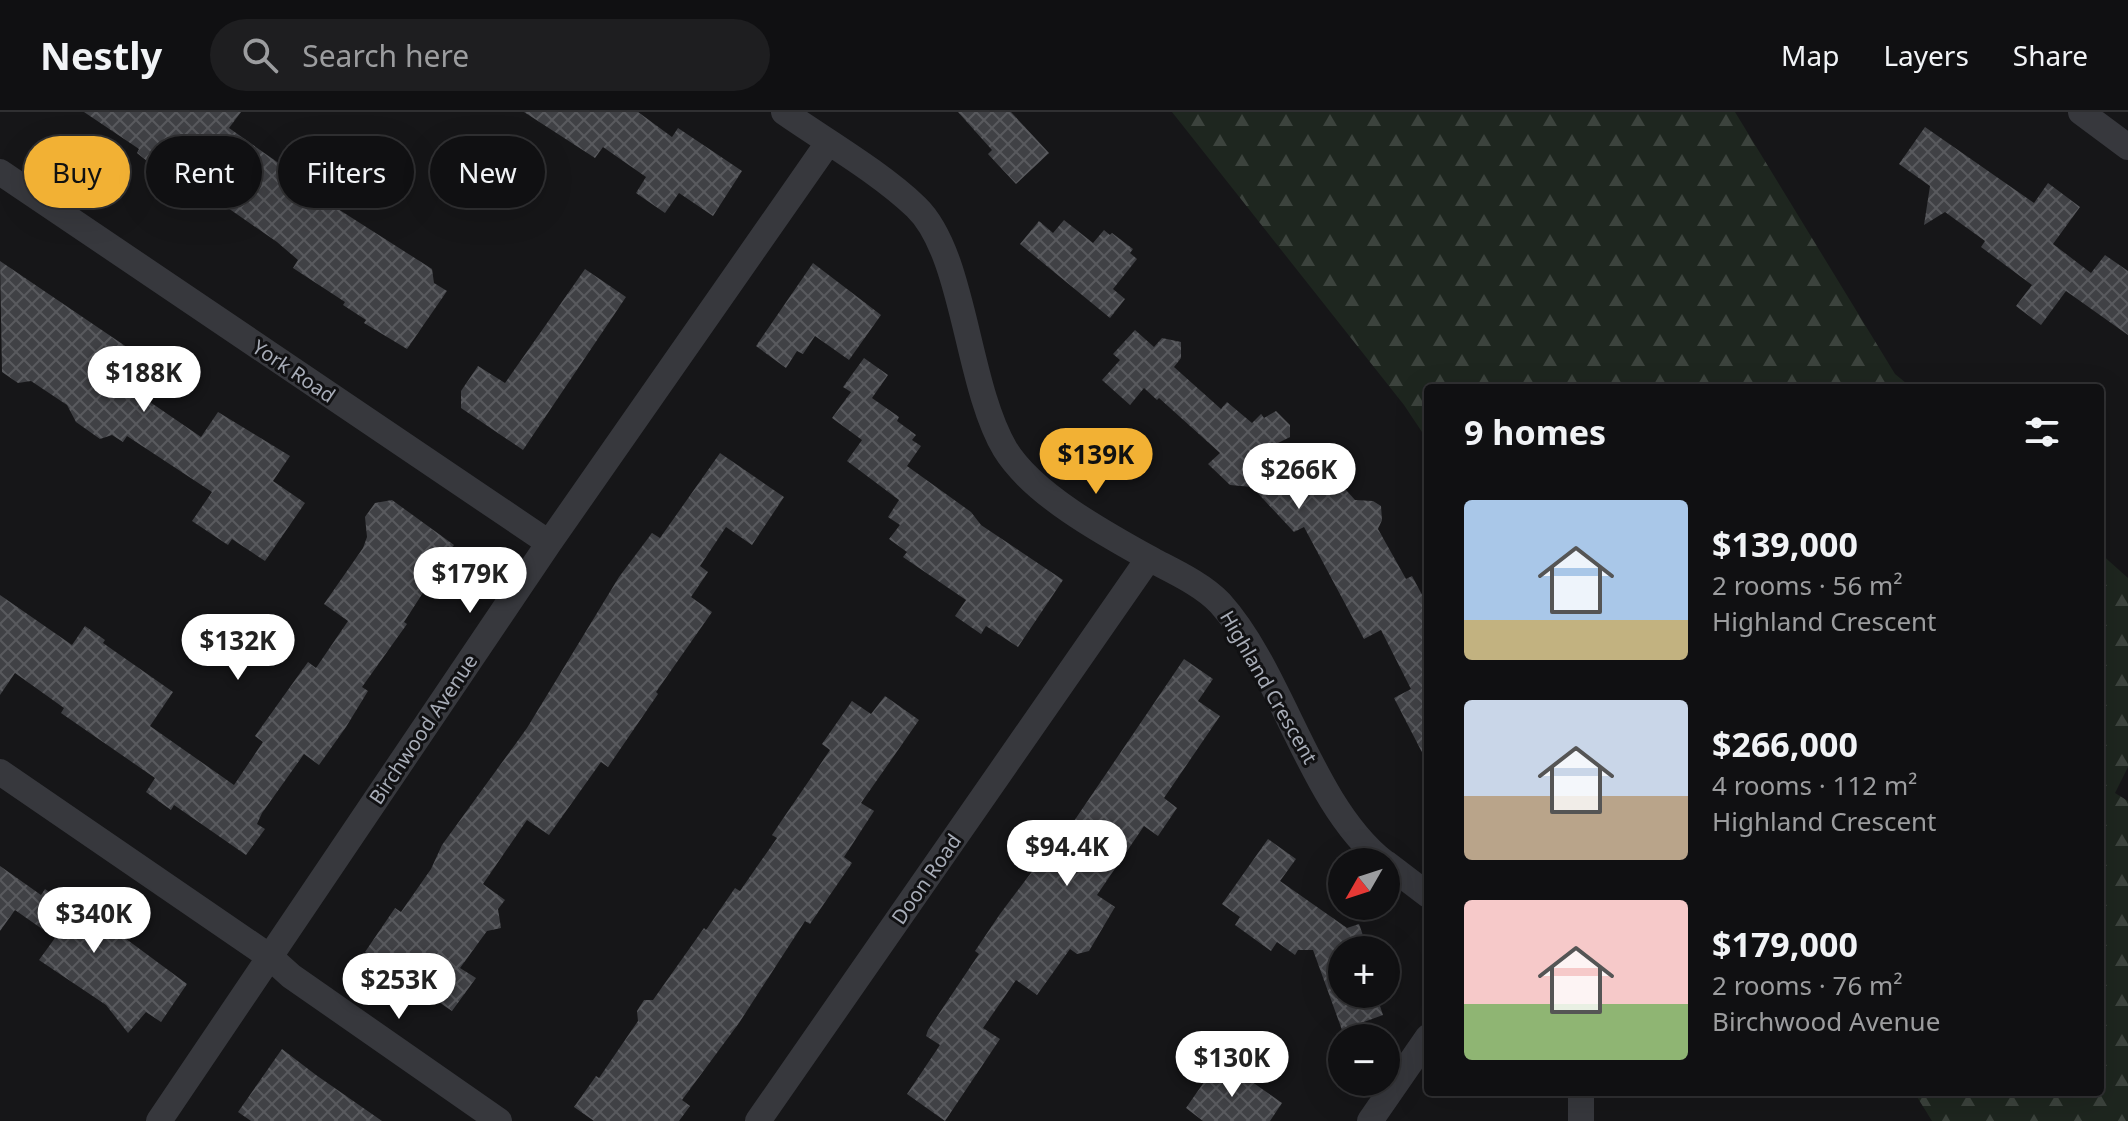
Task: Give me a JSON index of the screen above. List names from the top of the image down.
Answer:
{
  "streets": {
    "street": [
      "York Road",
      "Highland Crescent",
      "Birchwood Avenue",
      "Doon Road"
    ]
  },
  "crossings": [
    ["York Road", "Birchwood Avenue"],
    ["Highland Crescent", "Birchwood Avenue"],
    ["Highland Crescent", "Doon Road"]
  ],
  "north": "bottom left",
  "page": {
    "header": "Nestly",
    "search": "Search here",
    "nav": ["Map", "Layers", "Share"],
    "chip": [
      "Buy",
      "Rent",
      "Filters",
      "New"
    ],
    "price": [
      "$188K",
      "$139K",
      "$266K",
      "$179K",
      "$132K",
      "$94.4K",
      "$340K",
      "$253K",
      "$130K"
    ],
    "heading": "9 homes",
    "list": [
      {
        "name": "$139,000",
        "note": "2 rooms · 56 m² · Highland Crescent"
      },
      {
        "name": "$266,000",
        "note": "4 rooms · 112 m² · Highland Crescent"
      },
      {
        "name": "$179,000",
        "note": "2 rooms · 76 m² · Birchwood Avenue"
      }
    ],
    "map_buttons": ["+", "−"]
  }
}
